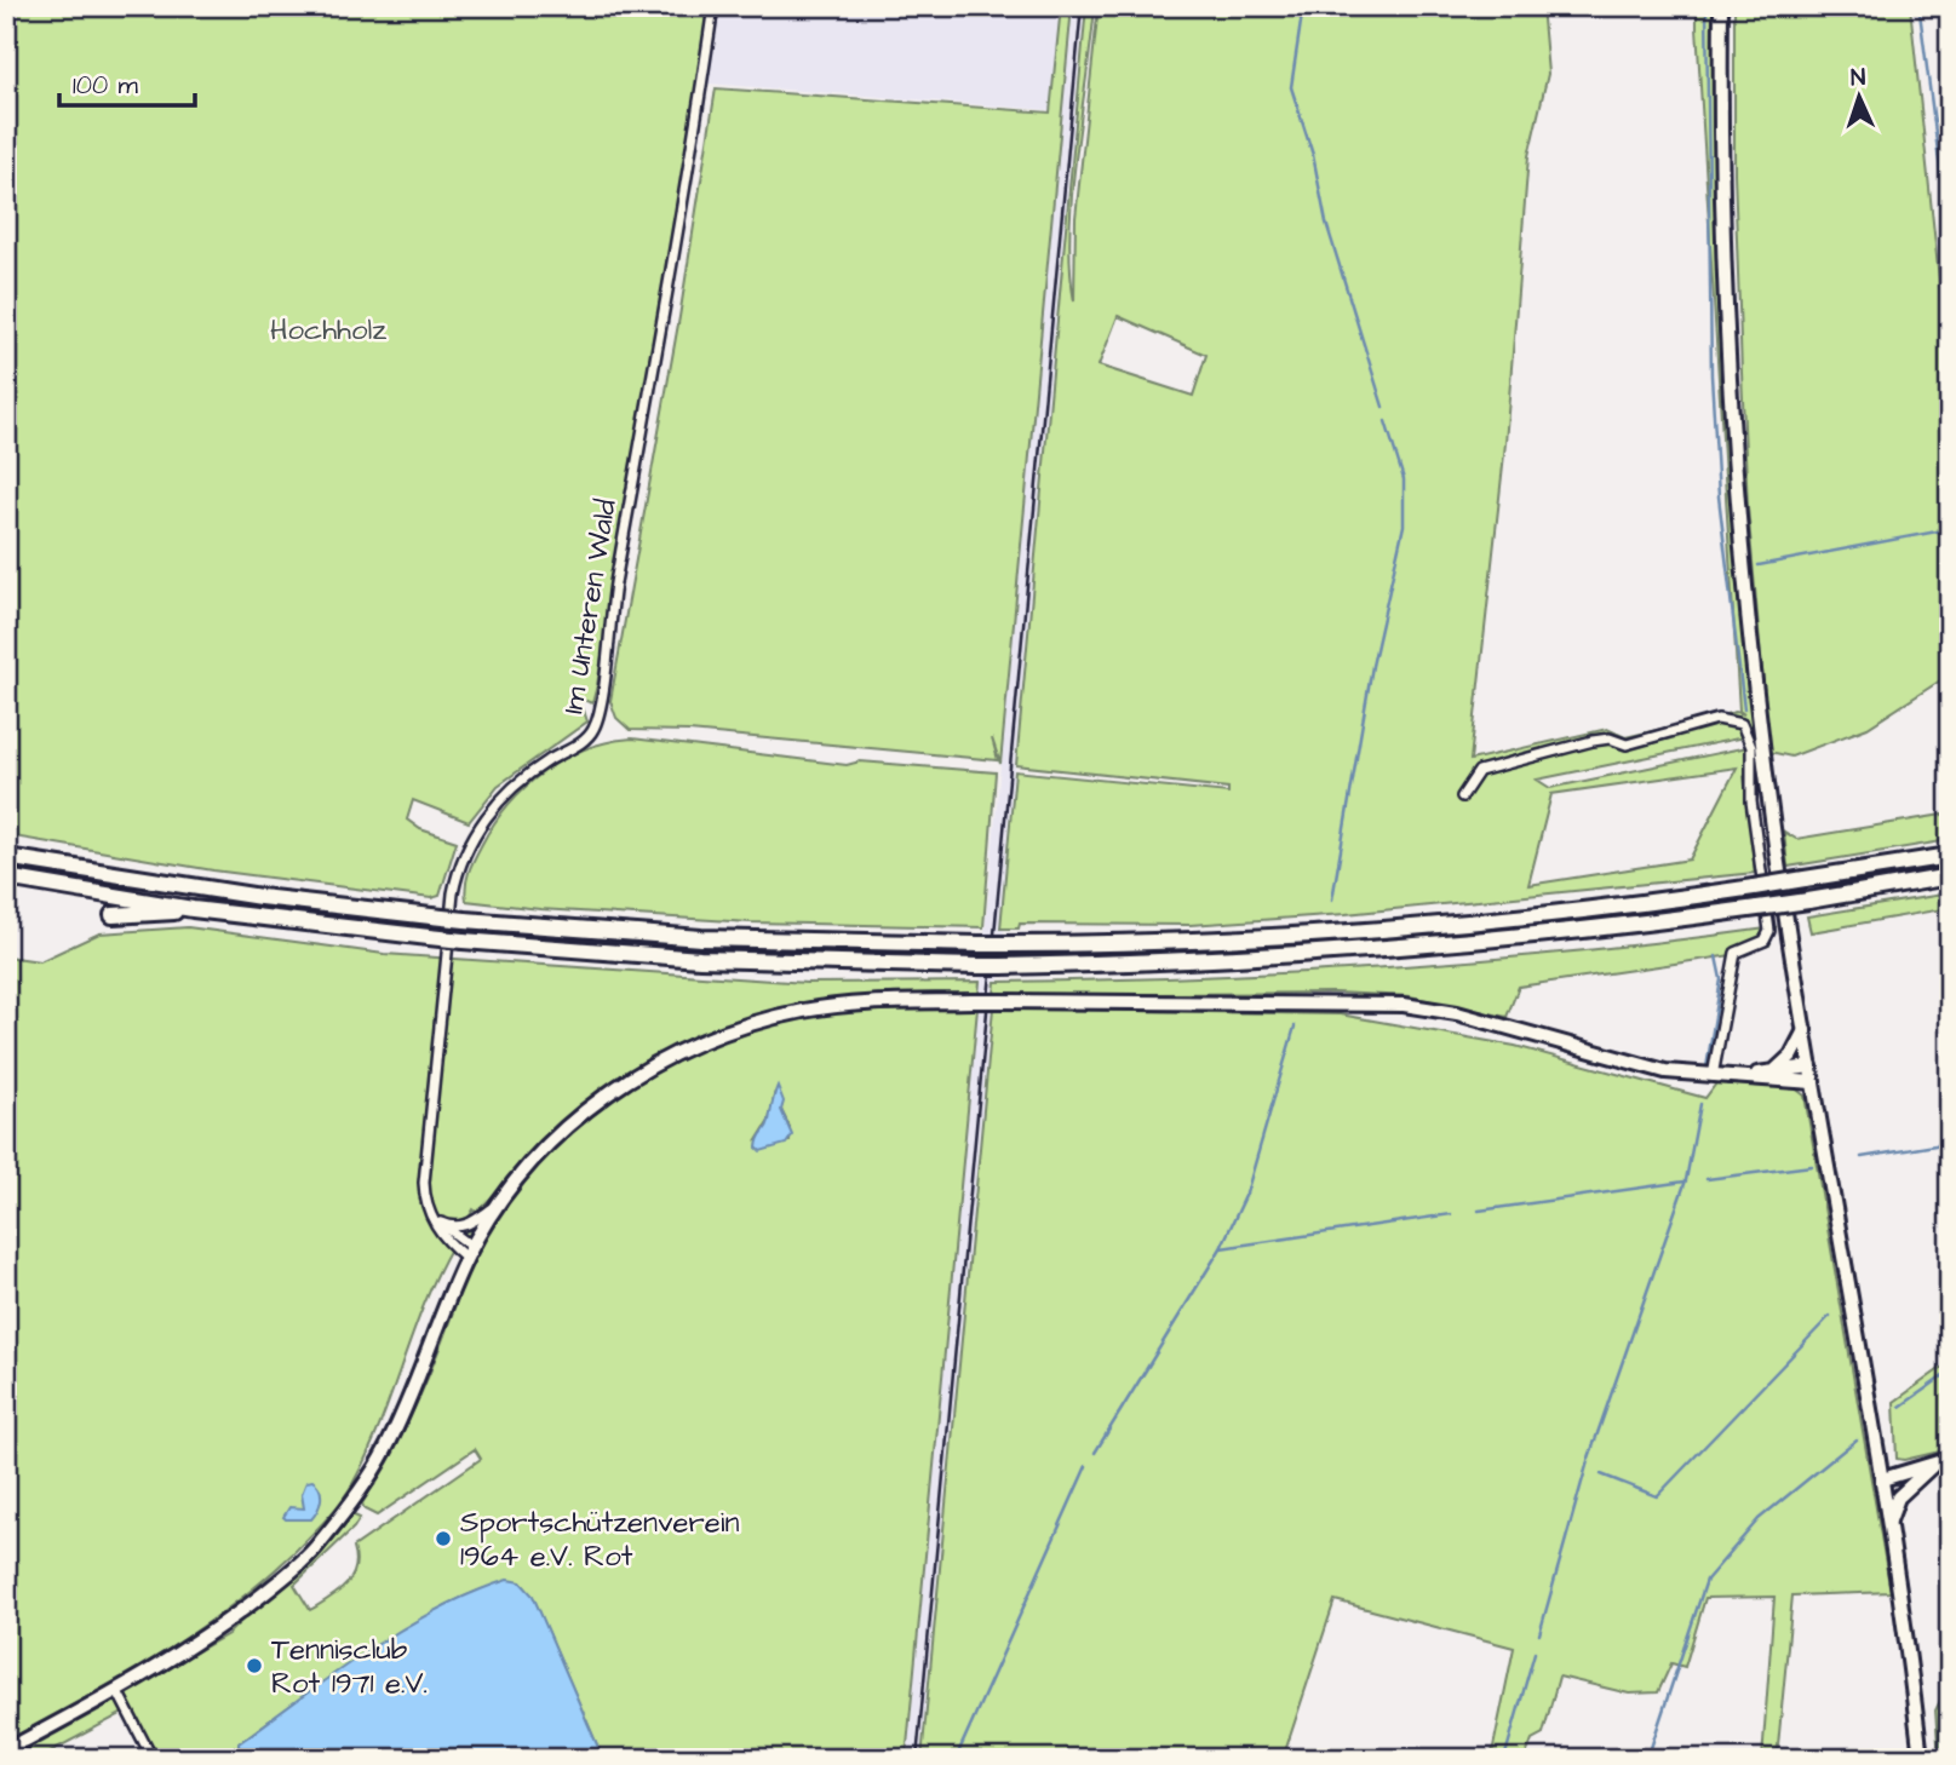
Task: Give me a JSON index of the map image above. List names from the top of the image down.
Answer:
{
  "streets": {
    "street": ["Im Unteren Wald"]
  },
  "parks": ["Hochholz"],
  "places": ["Sportschützenverein 1964 e.V. Rot", "Tennisclub Rot 1971 e.V."],
  "scale_bar": "100 m",
  "north": "top"
}
